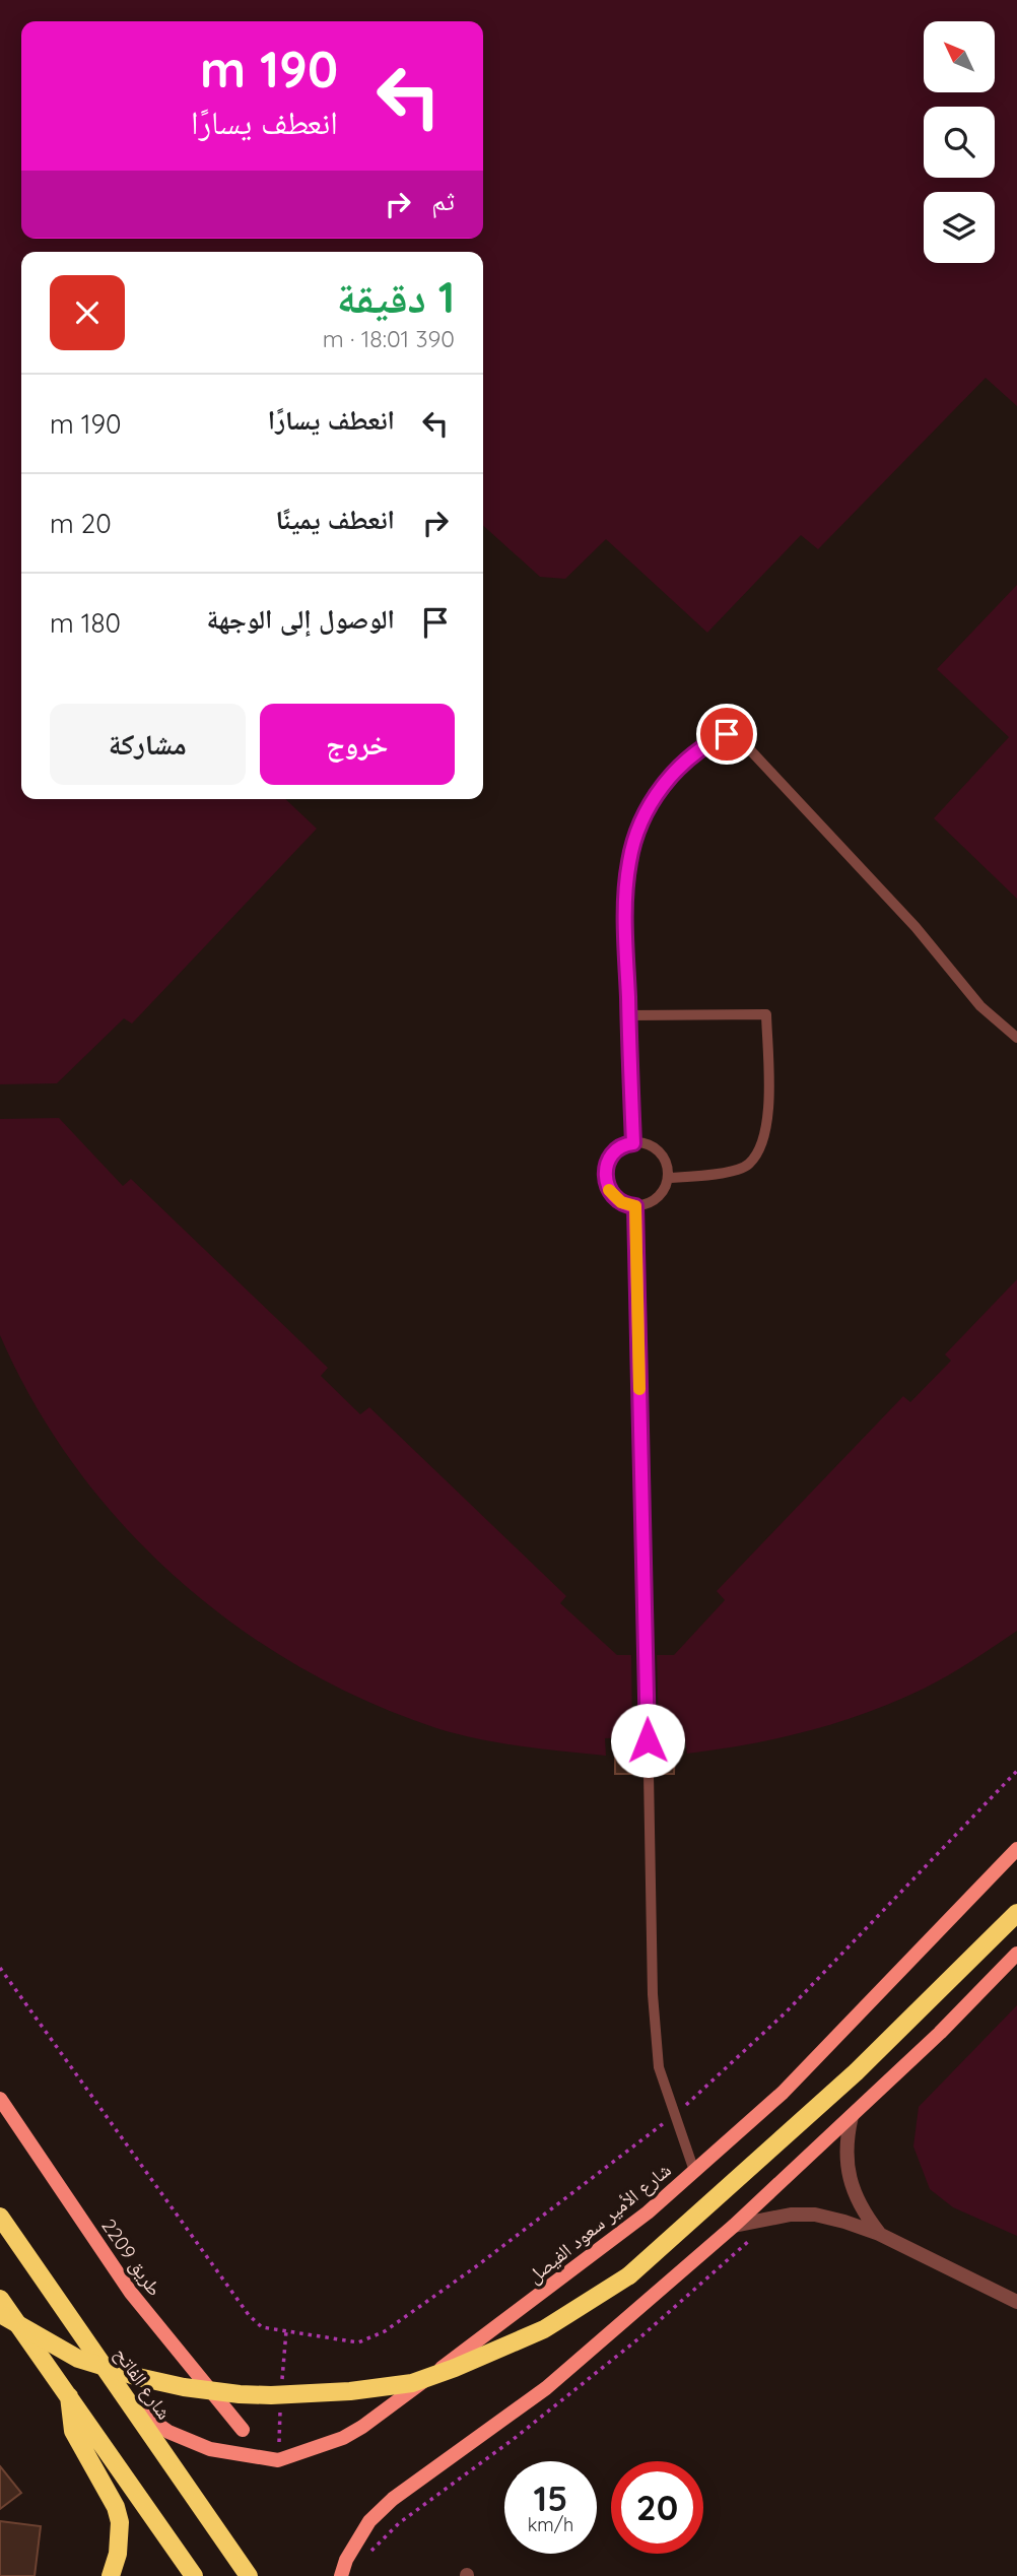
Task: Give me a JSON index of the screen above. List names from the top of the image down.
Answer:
{
  "streets": {
    "main road": ["شارع الفاتح"],
    "street": ["شارع الأمير سعود الفيصل", "طريق 2209"]
  },
  "crossings": [
    ["شارع الأمير سعود الفيصل", "شارع الفاتح"]
  ],
  "north": "top left",
  "page": {
    "turn": ["190 m", "انعطف يسارًا"],
    "then": "ثم",
    "heading": ["1 دقيقة", "390 m · 18:01"],
    "list": [
      {
        "name": "انعطف يسارًا",
        "value": "190 m"
      },
      {
        "name": "انعطف يمينًا",
        "value": "20 m"
      },
      {
        "name": "الوصول إلى الوجهة",
        "value": "180 m"
      }
    ],
    "buttons": ["خروج", "مشاركة"],
    "speed": "15 km/h",
    "limit": "20"
  }
}
